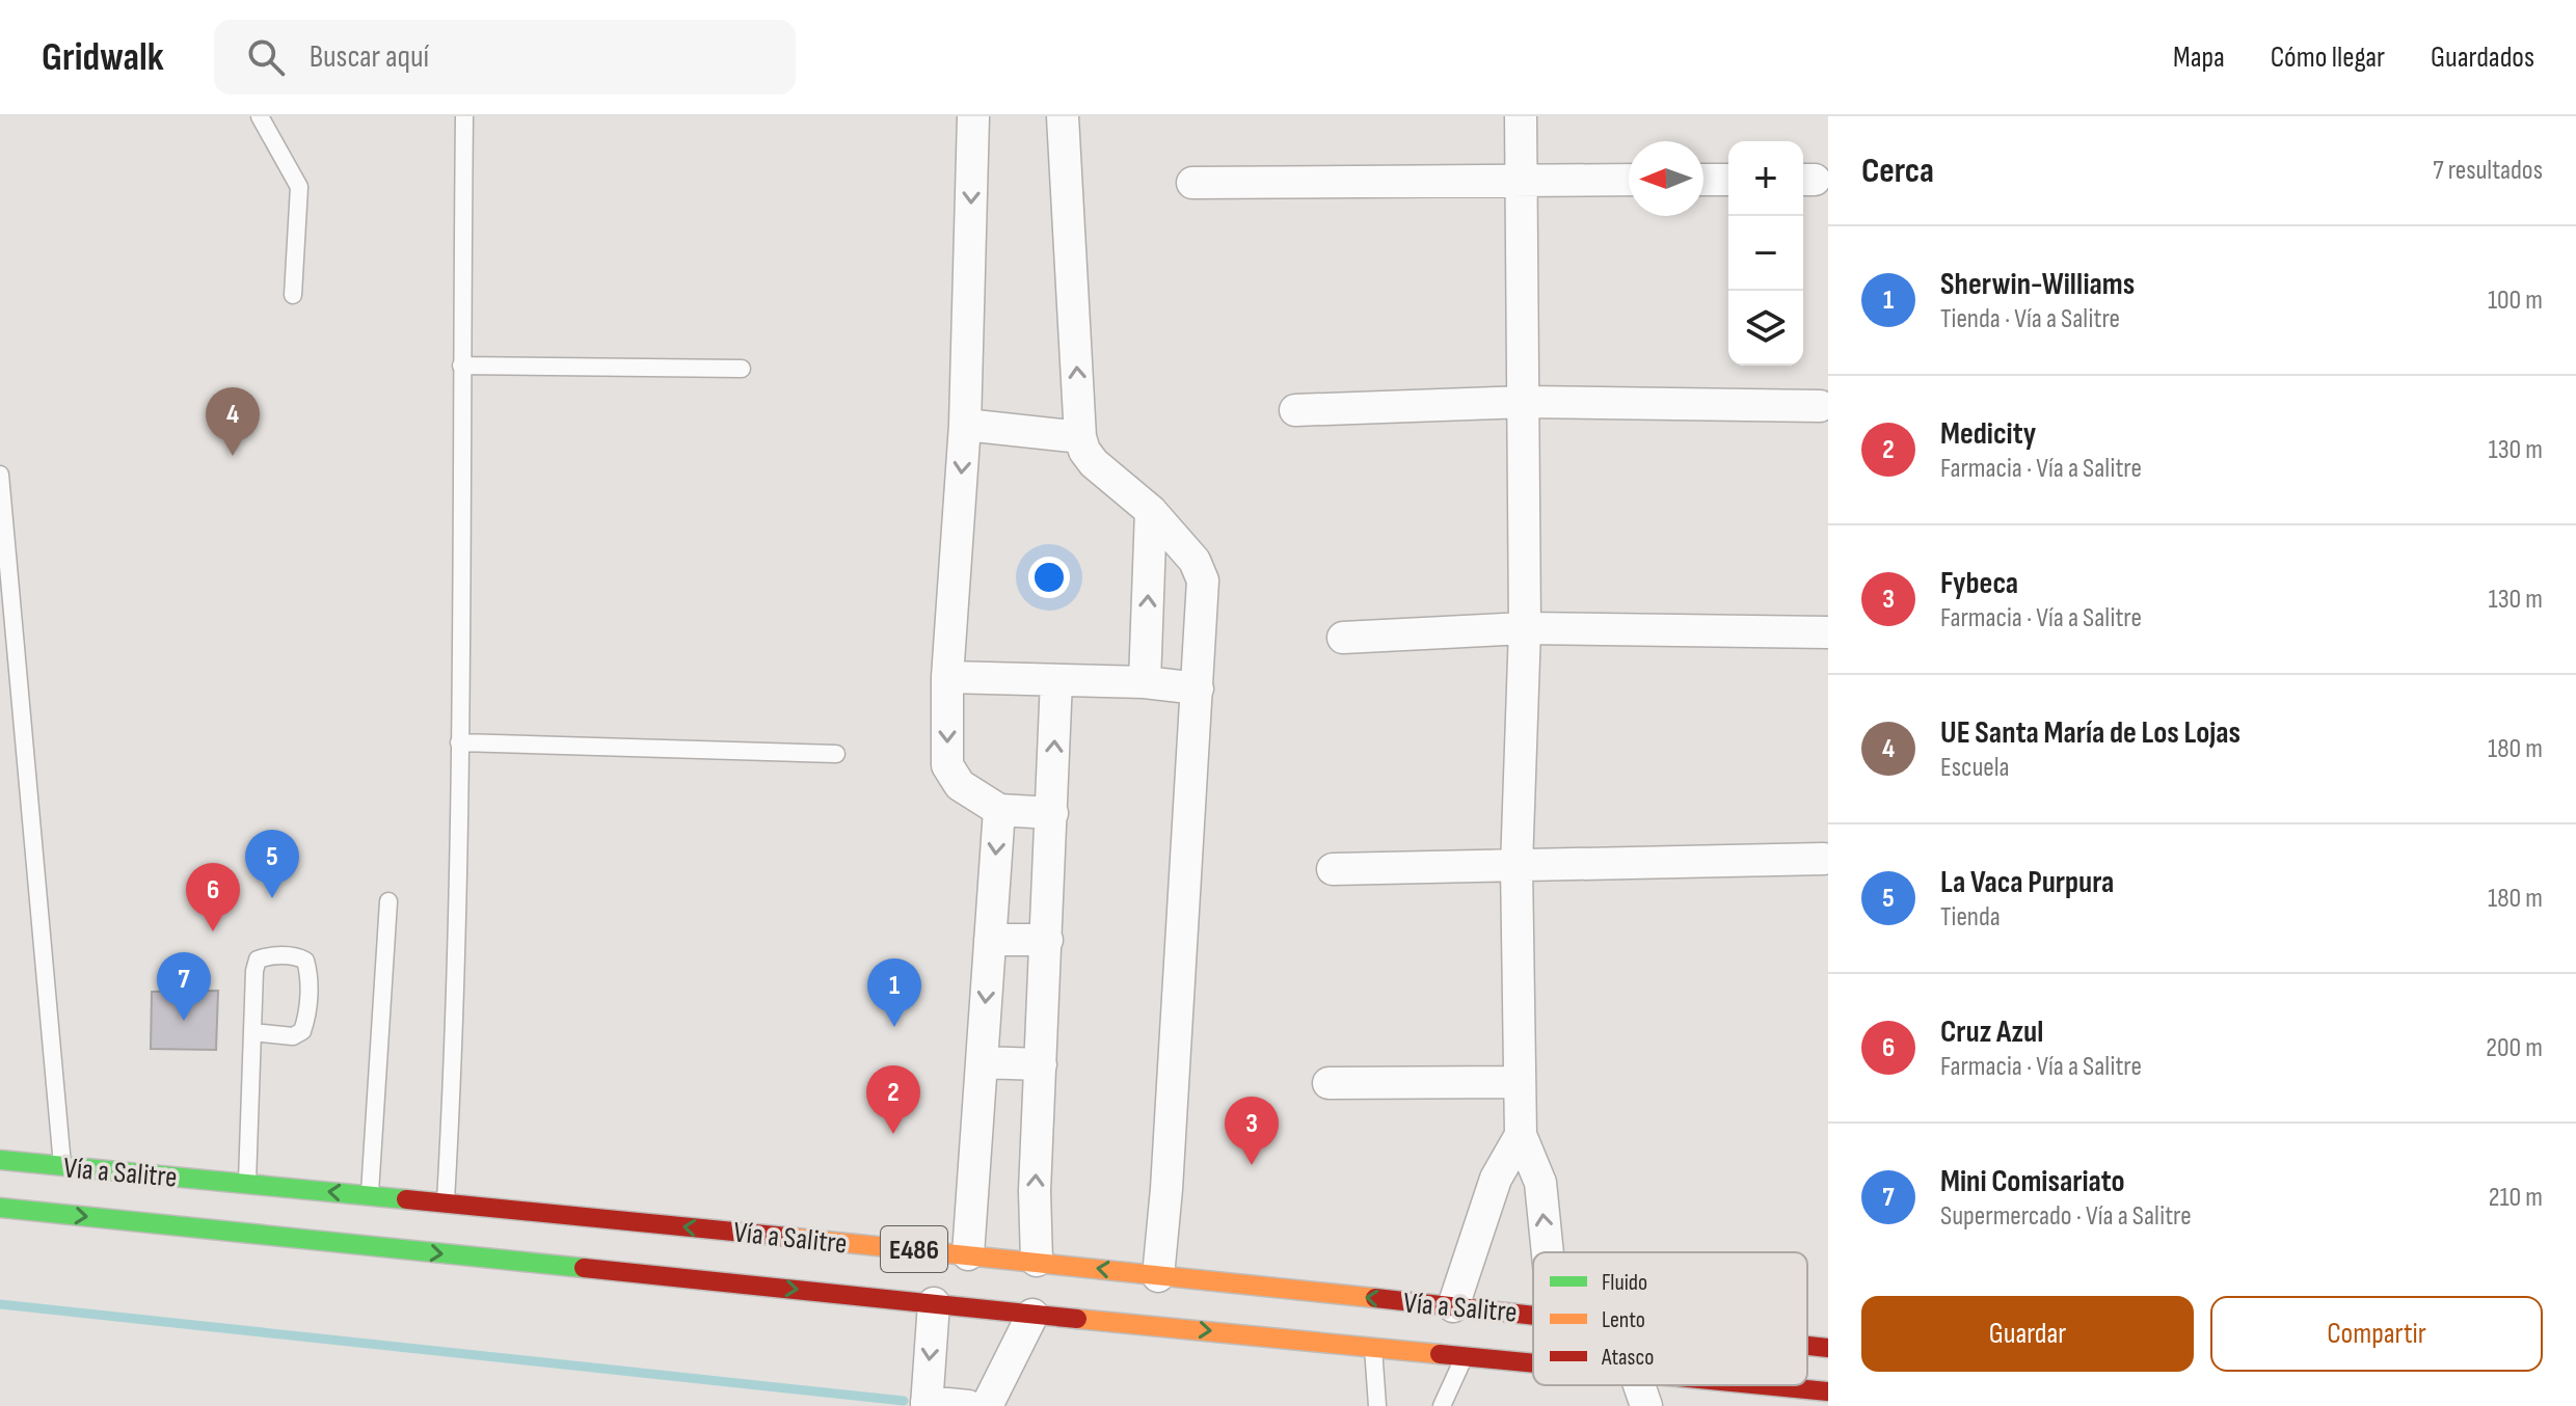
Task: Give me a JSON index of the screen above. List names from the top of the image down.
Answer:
{
  "streets": {
    "main road": ["Vía a Salitre", "E486"]
  },
  "legend": ["Fluido", "Lento", "Atasco"],
  "north": "left",
  "page": {
    "header": "Gridwalk",
    "search": "Buscar aquí",
    "nav": ["Mapa", "Cómo llegar", "Guardados"],
    "heading": ["Cerca", "7 resultados"],
    "map_buttons": ["+", "−"],
    "list": [
      {
        "mark": "1",
        "name": "Sherwin-Williams",
        "note": "Tienda · Vía a Salitre",
        "value": "100 m"
      },
      {
        "mark": "2",
        "name": "Medicity",
        "note": "Farmacia · Vía a Salitre",
        "value": "130 m"
      },
      {
        "mark": "3",
        "name": "Fybeca",
        "note": "Farmacia · Vía a Salitre",
        "value": "130 m"
      },
      {
        "mark": "4",
        "name": "UE Santa María de Los Lojas",
        "note": "Escuela",
        "value": "180 m"
      },
      {
        "mark": "5",
        "name": "La Vaca Purpura",
        "note": "Tienda",
        "value": "180 m"
      },
      {
        "mark": "6",
        "name": "Cruz Azul",
        "note": "Farmacia · Vía a Salitre",
        "value": "200 m"
      },
      {
        "mark": "7",
        "name": "Mini Comisariato",
        "note": "Supermercado · Vía a Salitre",
        "value": "210 m"
      }
    ],
    "pins": [
      "4",
      "5",
      "6",
      "7",
      "1",
      "2",
      "3"
    ],
    "buttons": ["Guardar", "Compartir"]
  }
}
